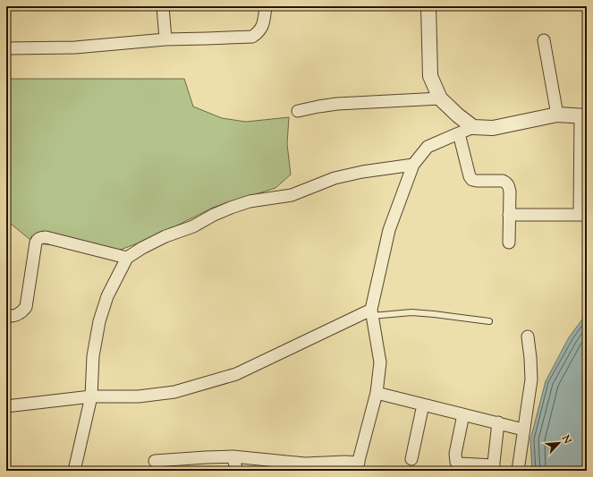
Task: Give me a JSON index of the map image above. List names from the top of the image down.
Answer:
{
  "north": "top right"
}
